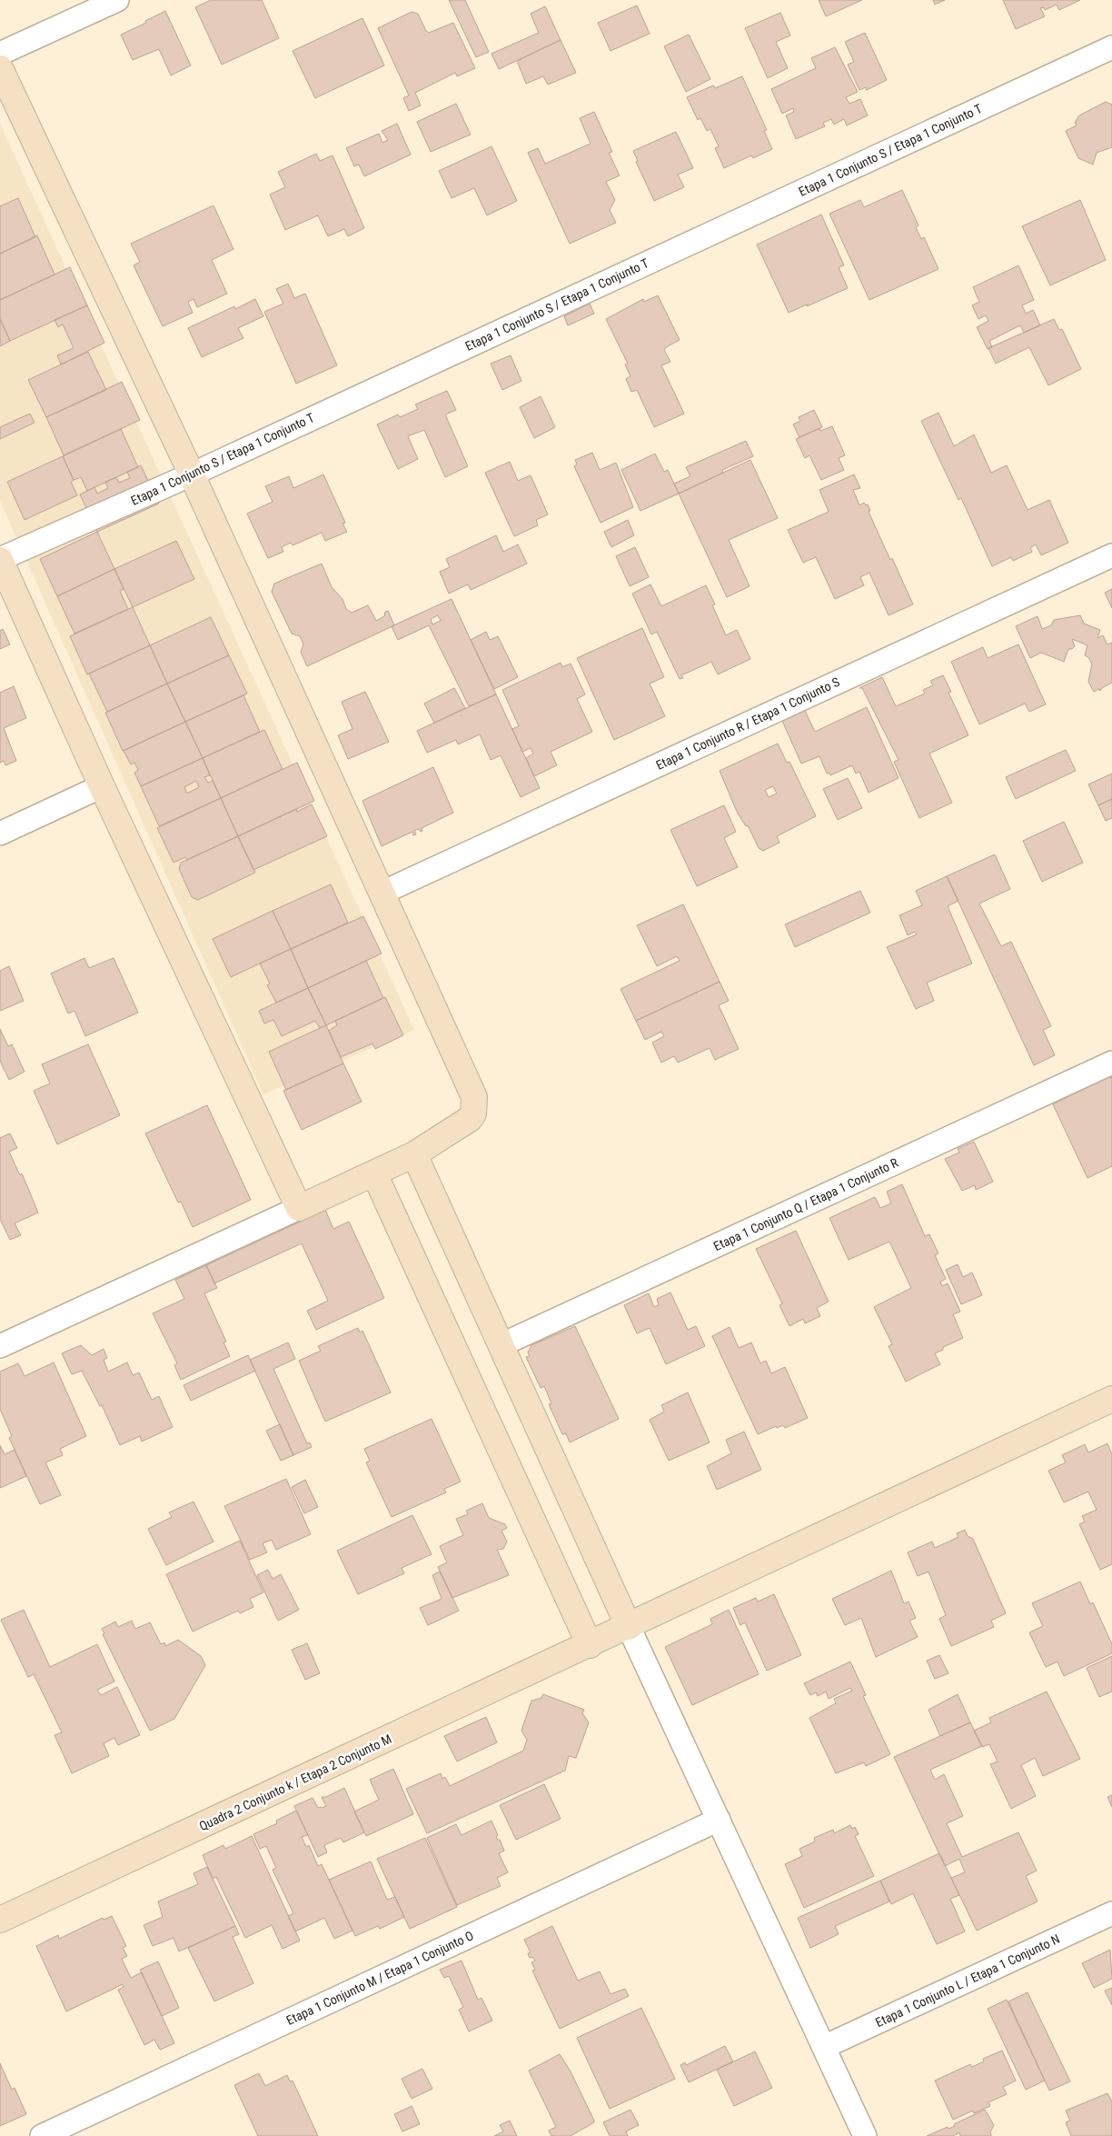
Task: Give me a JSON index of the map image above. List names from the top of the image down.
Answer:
{
  "streets": {
    "street": [
      "Etapa 1 Conjunto S / Etapa 1 Conjunto T",
      "Etapa 1 Conjunto R / Etapa 1 Conjunto S",
      "Etapa 1 Conjunto Q / Etapa 1 Conjunto R",
      "Quadra 2 Conjunto k / Etapa 2 Conjunto M",
      "Etapa 1 Conjunto M / Etapa 1 Conjunto O",
      "Etapa 1 Conjunto L / Etapa 1 Conjunto N"
    ]
  }
}
